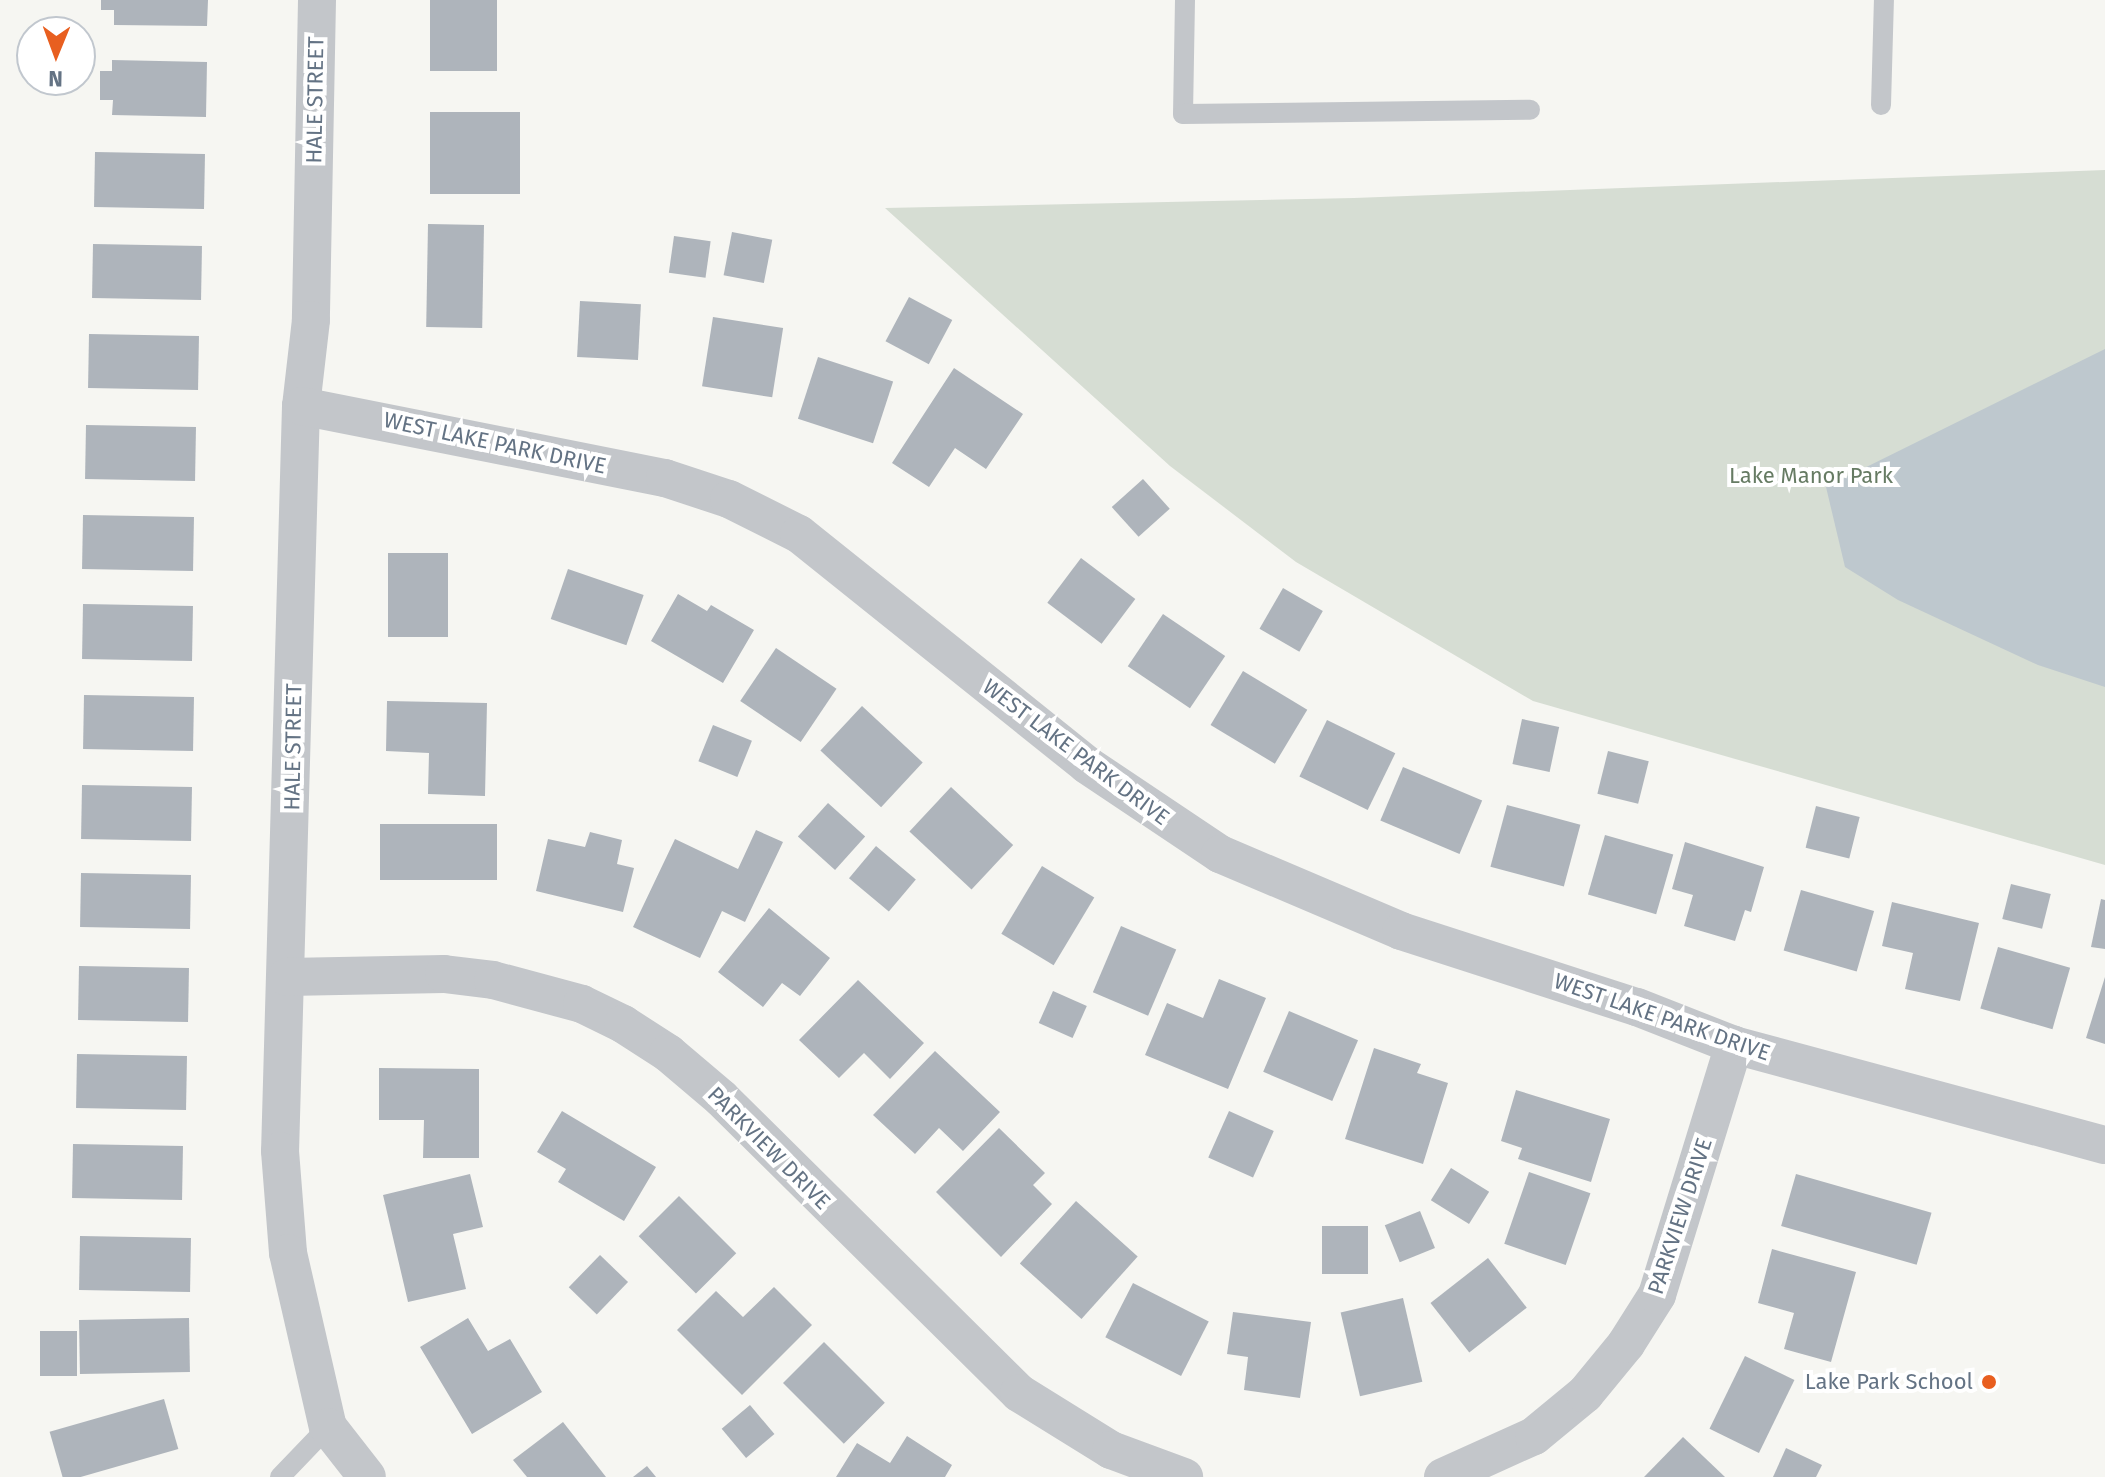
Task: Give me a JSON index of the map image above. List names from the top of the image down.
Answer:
{
  "streets": {
    "street": ["HALE STREET", "WEST LAKE PARK DRIVE", "PARKVIEW DRIVE"]
  },
  "crossings": [
    ["HALE STREET", "WEST LAKE PARK DRIVE"],
    ["HALE STREET", "PARKVIEW DRIVE"],
    ["WEST LAKE PARK DRIVE", "PARKVIEW DRIVE"]
  ],
  "parks": ["Lake Manor Park"],
  "places": ["Lake Park School"],
  "north": "bottom"
}
